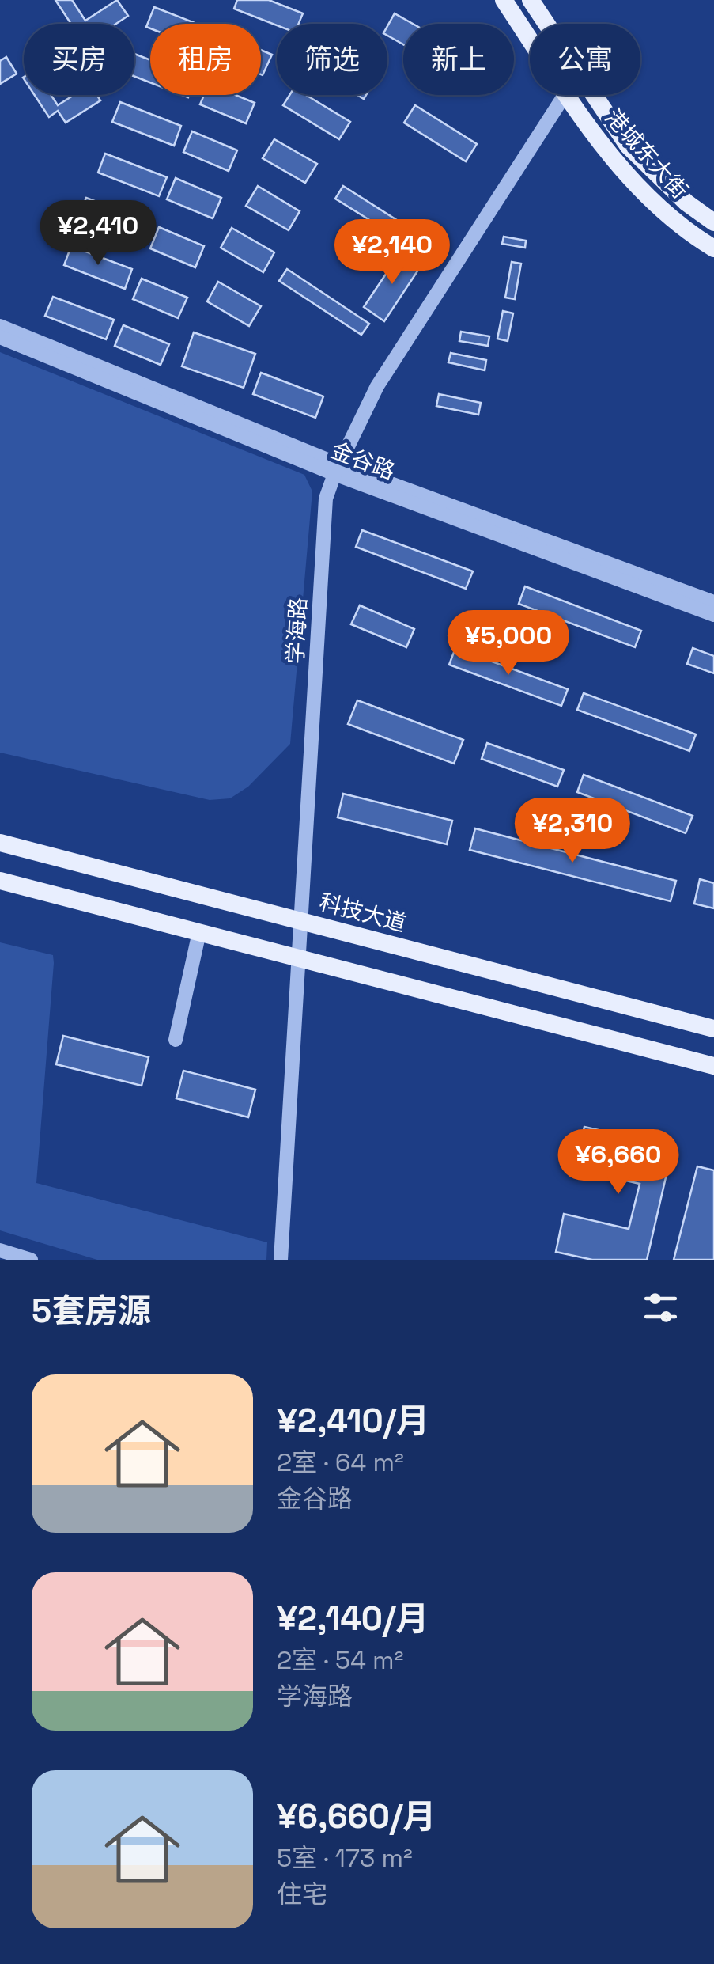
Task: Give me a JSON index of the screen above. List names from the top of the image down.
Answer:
{
  "streets": {
    "main road": ["港城东大街", "科技大道"],
    "street": ["金谷路", "学海路"]
  },
  "crossings": [
    ["金谷路", "学海路"],
    ["学海路", "科技大道"]
  ],
  "page": {
    "chip": [
      "买房",
      "租房",
      "筛选",
      "新上",
      "公寓"
    ],
    "price": [
      "¥2,410",
      "¥2,140",
      "¥5,000",
      "¥2,310",
      "¥6,660"
    ],
    "heading": "5套房源",
    "list": [
      {
        "name": "¥2,410/月",
        "note": "2室 · 64 m² · 金谷路"
      },
      {
        "name": "¥2,140/月",
        "note": "2室 · 54 m² · 学海路"
      },
      {
        "name": "¥6,660/月",
        "note": "5室 · 173 m² · 住宅"
      }
    ]
  }
}
